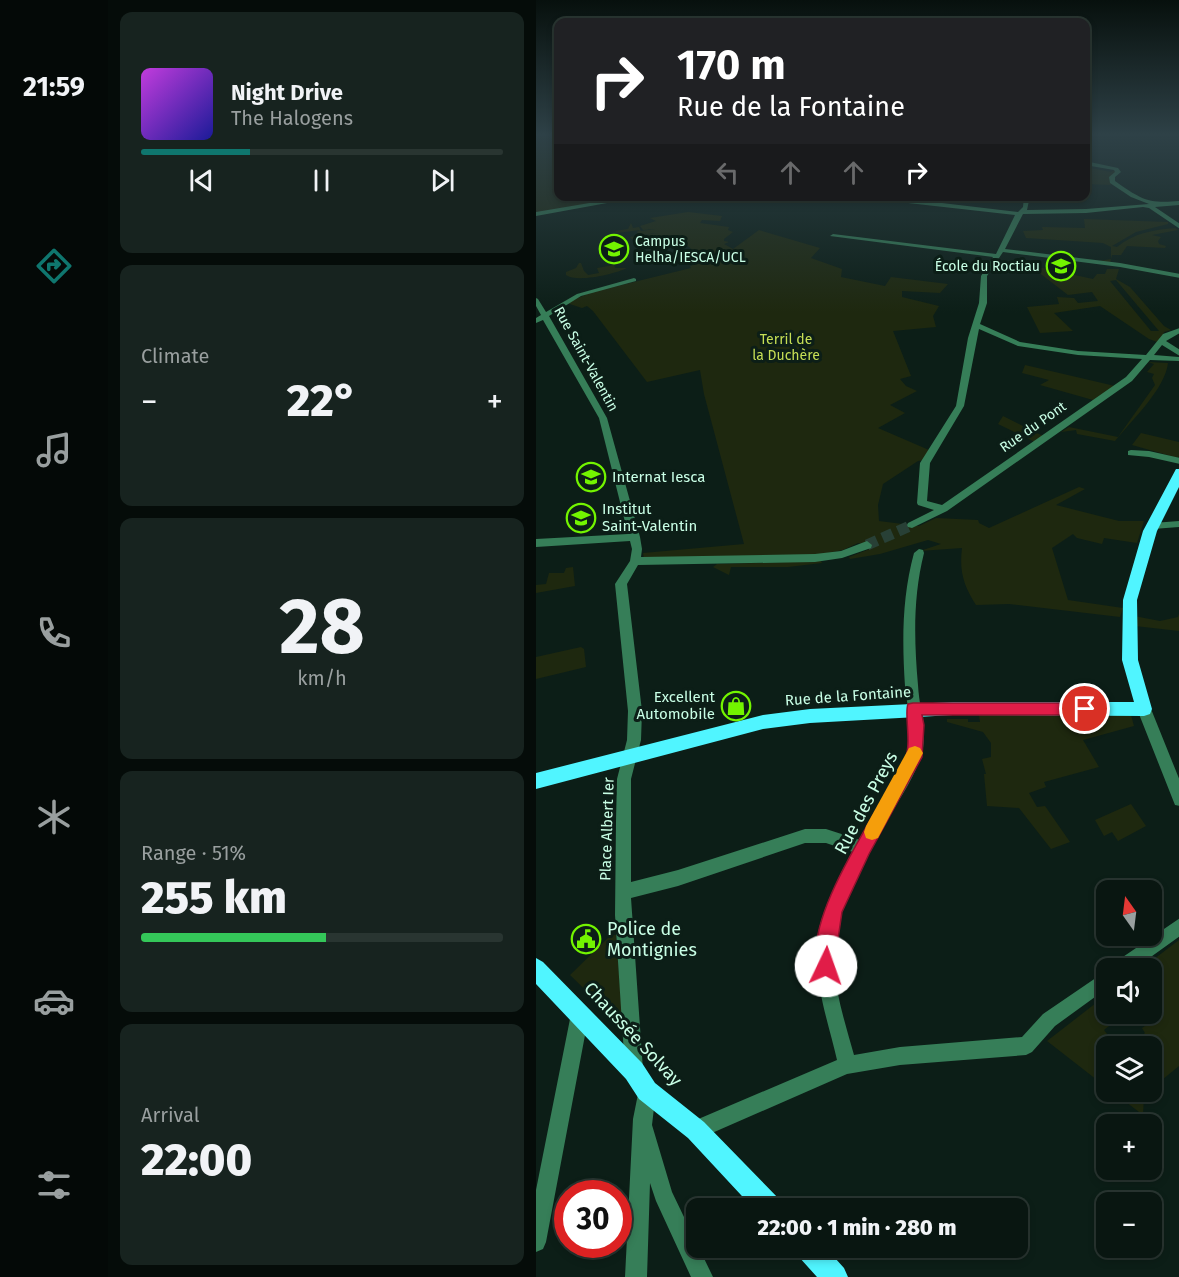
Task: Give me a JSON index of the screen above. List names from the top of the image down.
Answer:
{
  "streets": {
    "main road": ["Rue de la Fontaine", "Place Albert Ier", "Chaussée Solvay"],
    "street": ["Rue Saint-Valentin", "Rue du Pont", "Rue des Preys"]
  },
  "crossings": [
    ["Rue Saint-Valentin", "Rue de la Fontaine"],
    ["Rue Saint-Valentin", "Place Albert Ier"],
    ["Rue de la Fontaine", "Rue des Preys"],
    ["Rue de la Fontaine", "Place Albert Ier"],
    ["Place Albert Ier", "Chaussée Solvay"]
  ],
  "parks": ["Terril de la Duchère"],
  "places": {
    "school or university": [
      "Campus Helha/IESCA/UCL",
      "École du Roctiau",
      "Internat Iesca",
      "Institut Saint-Valentin"
    ],
    "shop": ["Excellent Automobile"],
    "public building": ["Police de Montignies"]
  },
  "north": "top",
  "page": {
    "tabs": "21:59",
    "turn": ["170 m", "Rue de la Fontaine"],
    "song": ["Night Drive", "The Halogens"],
    "tile": [
      "Climate",
      ["28", "km/h"],
      ["Range · 51%", "255 km"],
      ["Arrival", "22:00"]
    ],
    "heat": ["−", "22°", "+"],
    "map_buttons": ["+", "−"],
    "limit": "30",
    "trip": "22:00 · 1 min · 280 m"
  }
}
